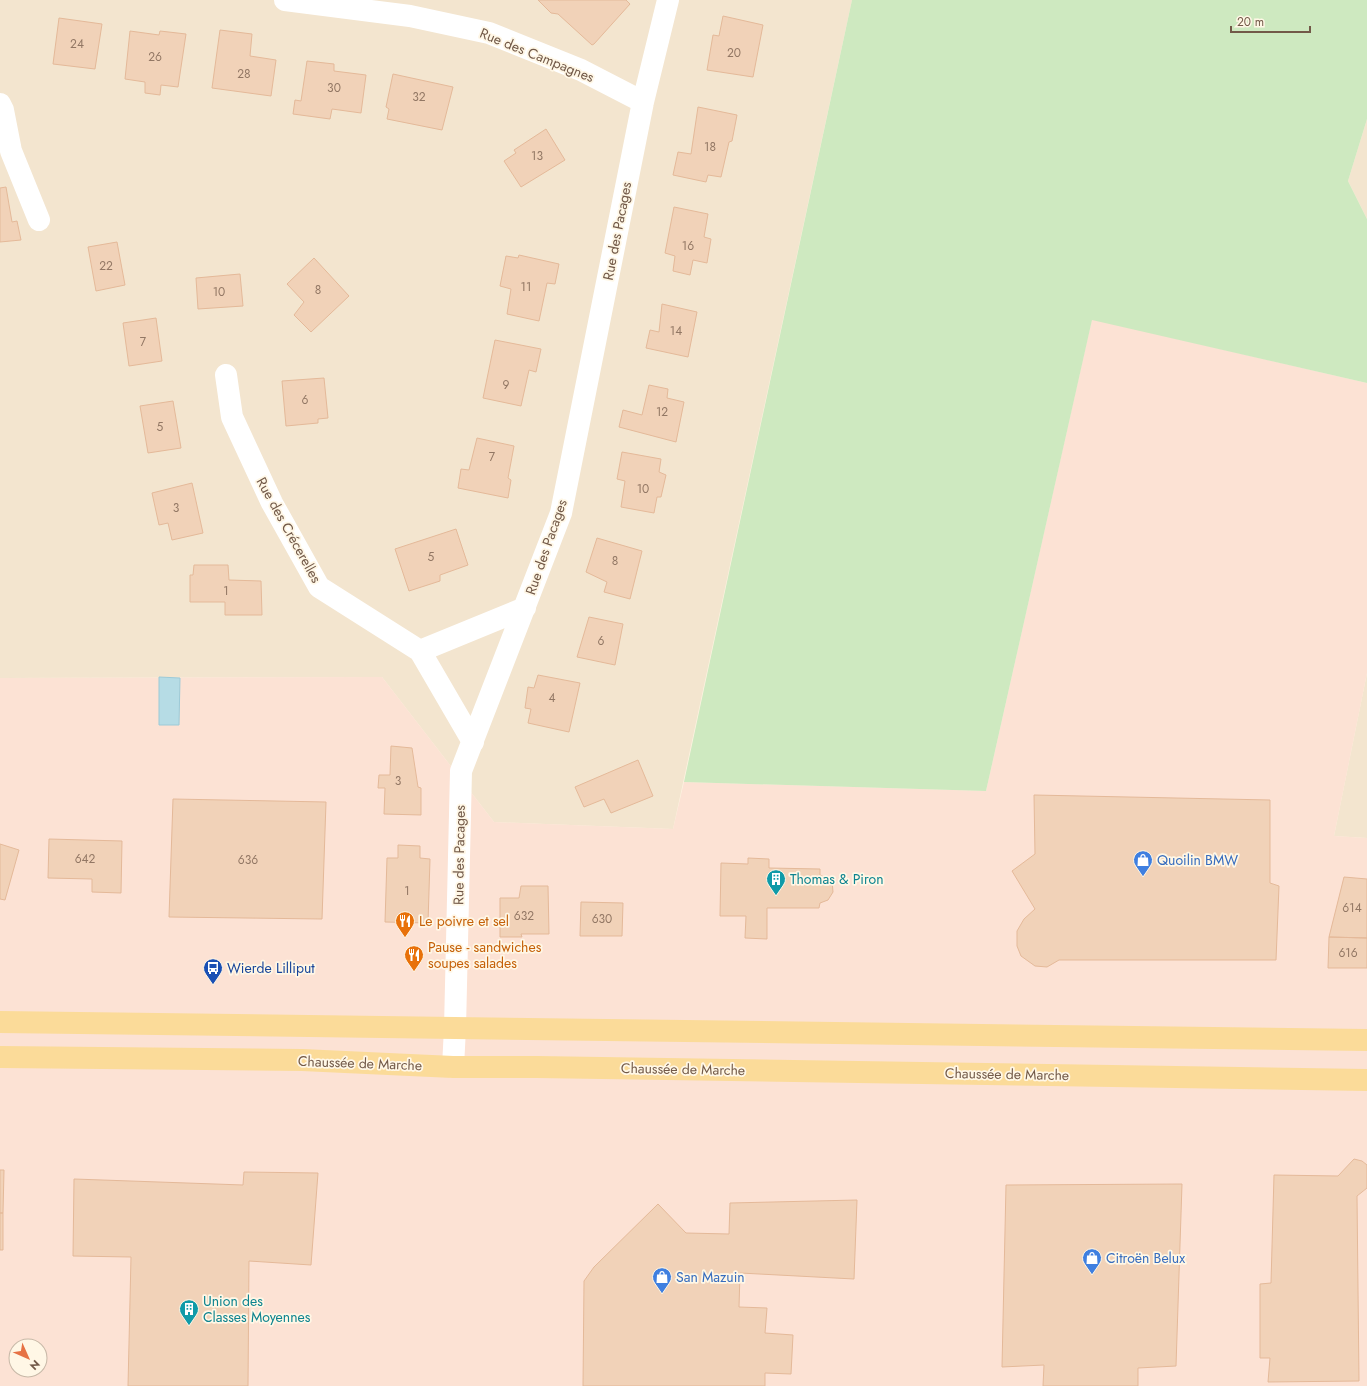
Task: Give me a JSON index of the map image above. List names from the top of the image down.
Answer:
{
  "streets": {
    "main road": ["Chaussée de Marche"],
    "street": ["Rue des Campagnes", "Rue des Pacages", "Rue des Crécerelles"]
  },
  "crossings": [
    ["Rue des Campagnes", "Rue des Pacages"],
    ["Rue des Pacages", "Rue des Crécerelles"],
    ["Rue des Pacages", "Chaussée de Marche"]
  ],
  "places": {
    "shop": ["Quoilin BMW", "Citroën Belux", "San Mazuin"],
    "building": ["Thomas & Piron", "Union des Classes Moyennes"],
    "restaurant": ["Le poivre et sel", "Pause - sandwiches soupes salades"],
    "bus stop": ["Wierde Lilliput"]
  },
  "house_numbers": [
    "24",
    "20",
    "26",
    "28",
    "30",
    "32",
    "18",
    "13",
    "16",
    "22",
    "11",
    "8",
    "10",
    "14",
    "7",
    "9",
    "6",
    "12",
    "5",
    "7",
    "10",
    "3",
    "5",
    "8",
    "1",
    "6",
    "4",
    "3",
    "642",
    "636",
    "1",
    "614",
    "632",
    "630",
    "616"
  ],
  "scale_bar": "20 m",
  "north": "bottom right"
}
